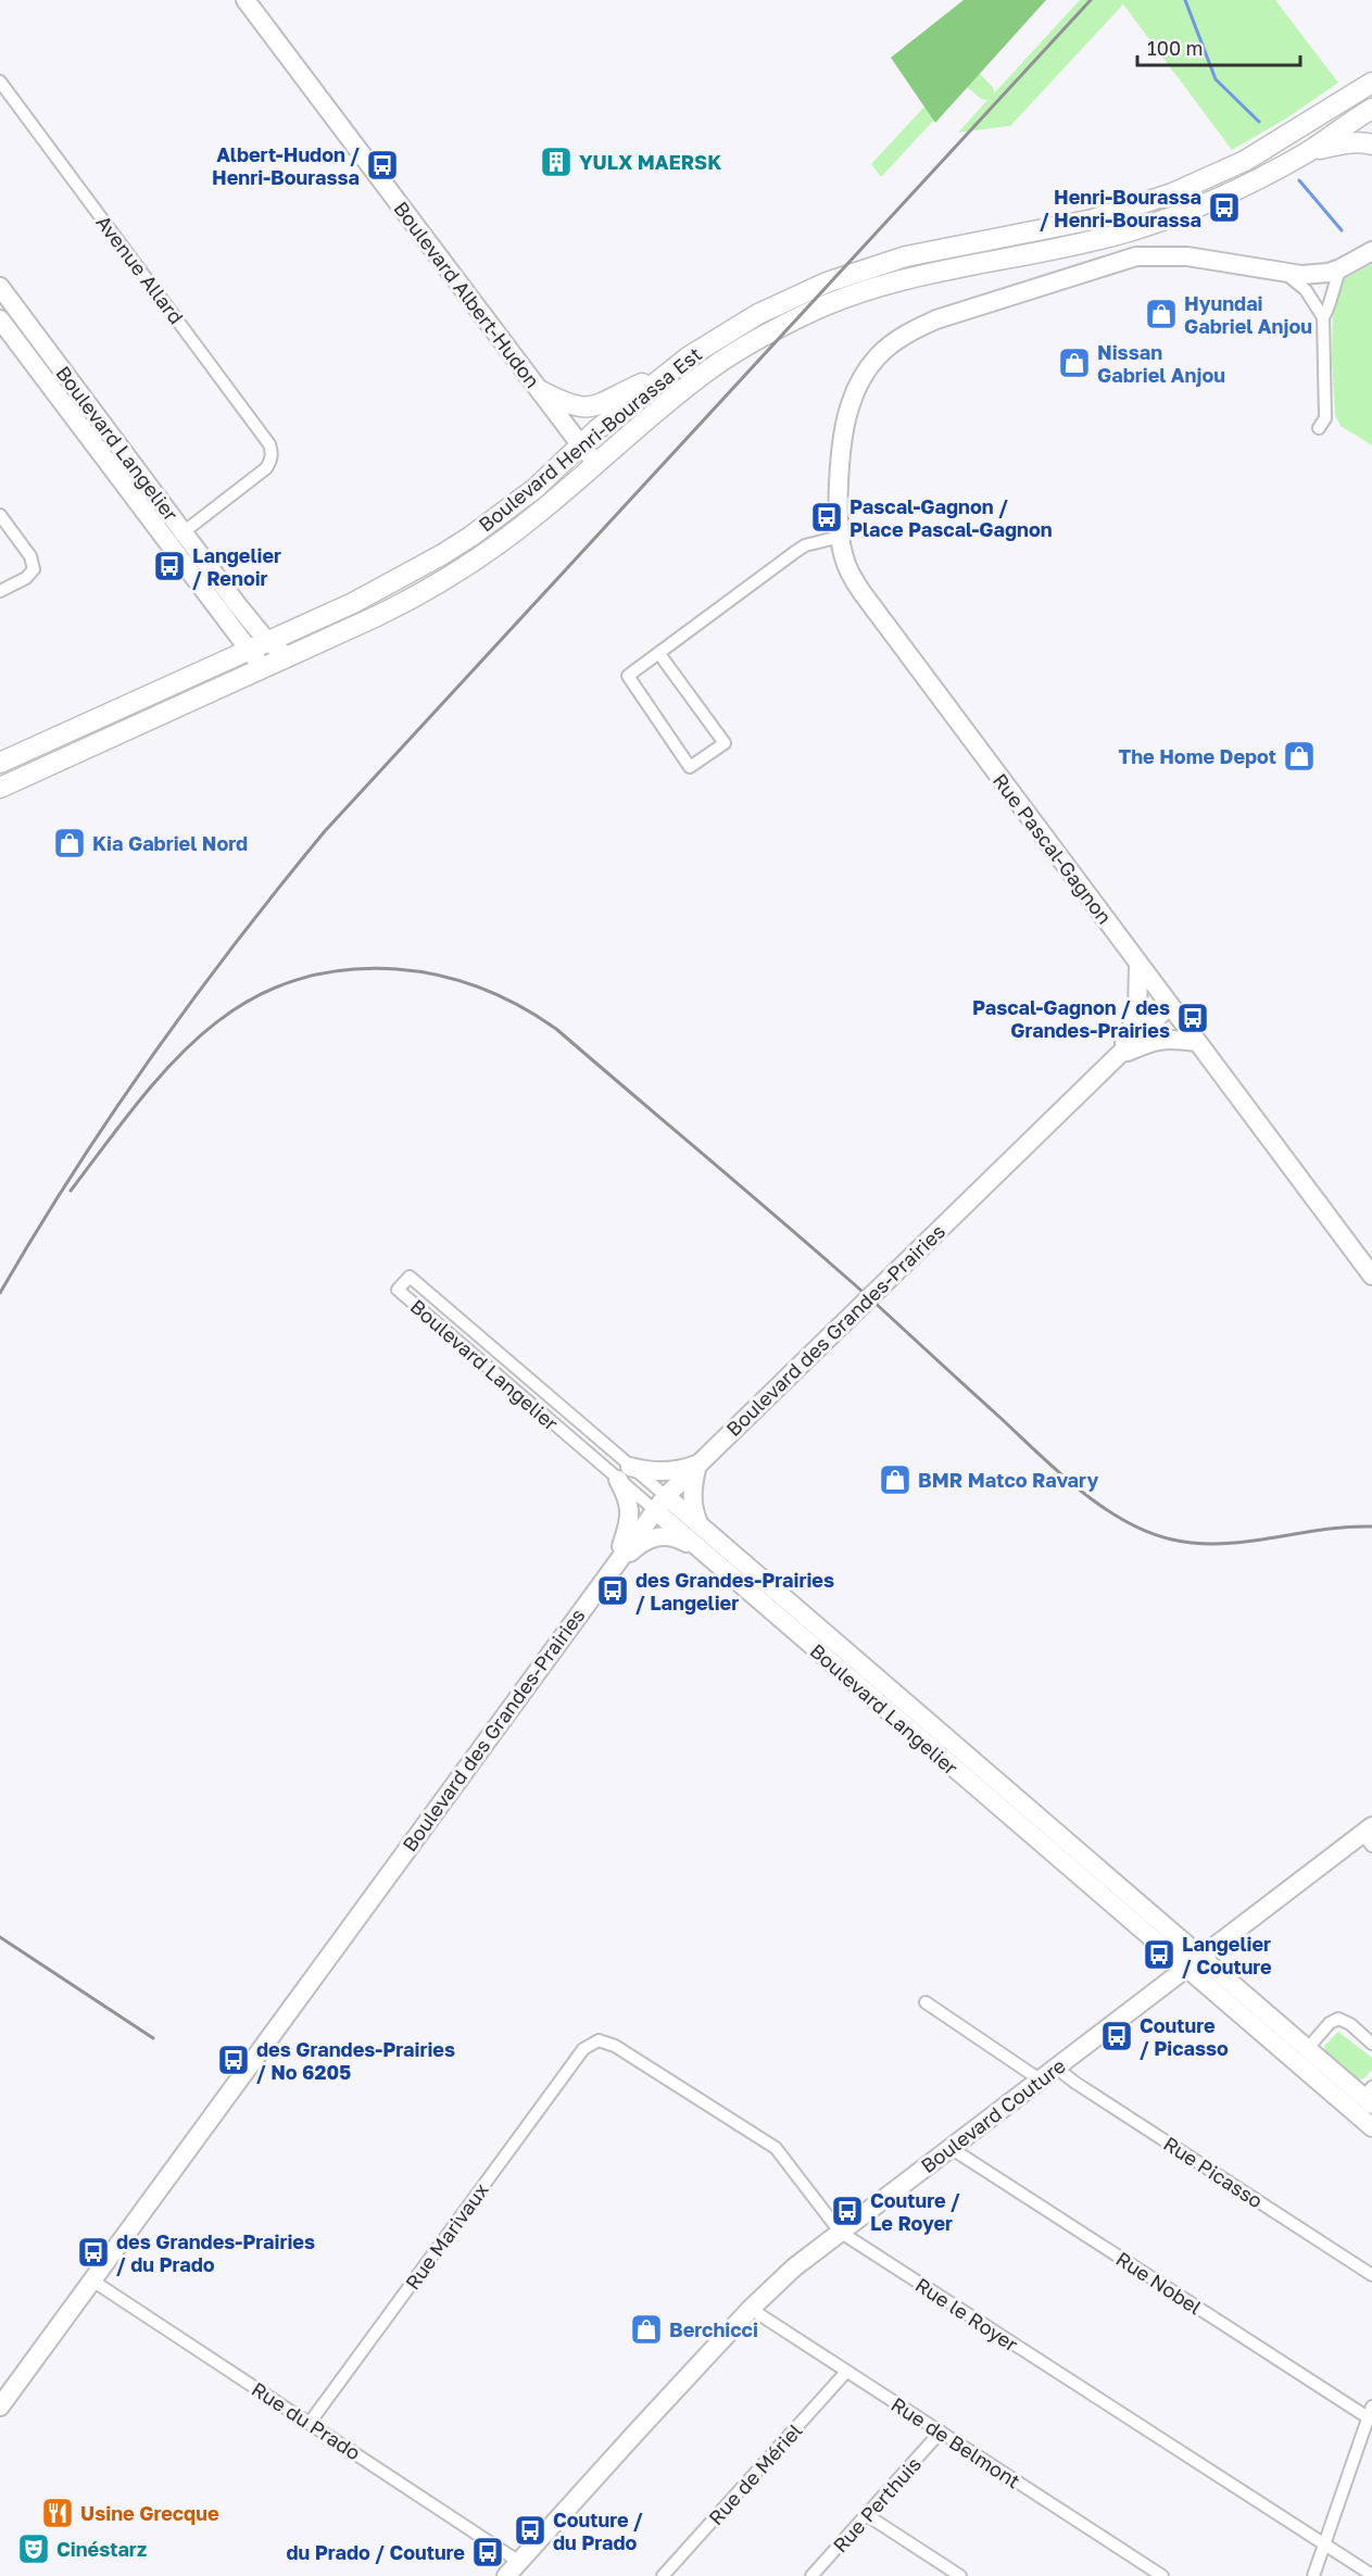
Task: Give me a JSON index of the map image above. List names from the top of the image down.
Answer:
{
  "streets": {
    "main road": [
      "Boulevard Albert-Hudon",
      "Boulevard Henri-Bourassa Est",
      "Boulevard Langelier",
      "Rue Pascal-Gagnon",
      "Boulevard des Grandes-Prairies",
      "Boulevard Couture"
    ],
    "street": [
      "Avenue Allard",
      "Rue Picasso",
      "Rue Marivaux",
      "Rue Nobel",
      "Rue le Royer",
      "Rue du Prado",
      "Rue de Belmont",
      "Rue de Mériel",
      "Rue Perthuis"
    ]
  },
  "crossings": [
    ["Avenue Allard", "Boulevard Langelier"],
    ["Boulevard Albert-Hudon", "Boulevard Henri-Bourassa Est"],
    ["Boulevard Henri-Bourassa Est", "Boulevard Langelier"],
    ["Boulevard Langelier", "Boulevard des Grandes-Prairies"],
    ["Boulevard Langelier", "Boulevard Couture"],
    ["Rue Pascal-Gagnon", "Boulevard des Grandes-Prairies"],
    ["Boulevard des Grandes-Prairies", "Rue du Prado"],
    ["Boulevard Couture", "Rue Picasso"],
    ["Boulevard Couture", "Rue Nobel"],
    ["Boulevard Couture", "Rue le Royer"],
    ["Boulevard Couture", "Rue du Prado"],
    ["Boulevard Couture", "Rue de Belmont"],
    ["Rue Marivaux", "Rue le Royer"],
    ["Rue Marivaux", "Rue du Prado"],
    ["Rue de Belmont", "Rue de Mériel"],
    ["Rue de Belmont", "Rue Perthuis"]
  ],
  "places": {
    "building": ["YULX MAERSK"],
    "bus stop": [
      "Albert-Hudon / Henri-Bourassa",
      "Henri-Bourassa / Henri-Bourassa",
      "Pascal-Gagnon / Place Pascal-Gagnon",
      "Langelier / Renoir",
      "Pascal-Gagnon / des Grandes-Prairies",
      "des Grandes-Prairies / Langelier",
      "Langelier / Couture",
      "Couture / Picasso",
      "des Grandes-Prairies / No 6205",
      "Couture / Le Royer",
      "des Grandes-Prairies / du Prado",
      "Couture / du Prado",
      "du Prado / Couture"
    ],
    "shop": [
      "Hyundai Gabriel Anjou",
      "Nissan Gabriel Anjou",
      "The Home Depot",
      "Kia Gabriel Nord",
      "BMR Matco Ravary",
      "Berchicci"
    ],
    "restaurant": ["Usine Grecque"],
    "theatre": ["Cinéstarz"]
  },
  "scale_bar": "100 m"
}
